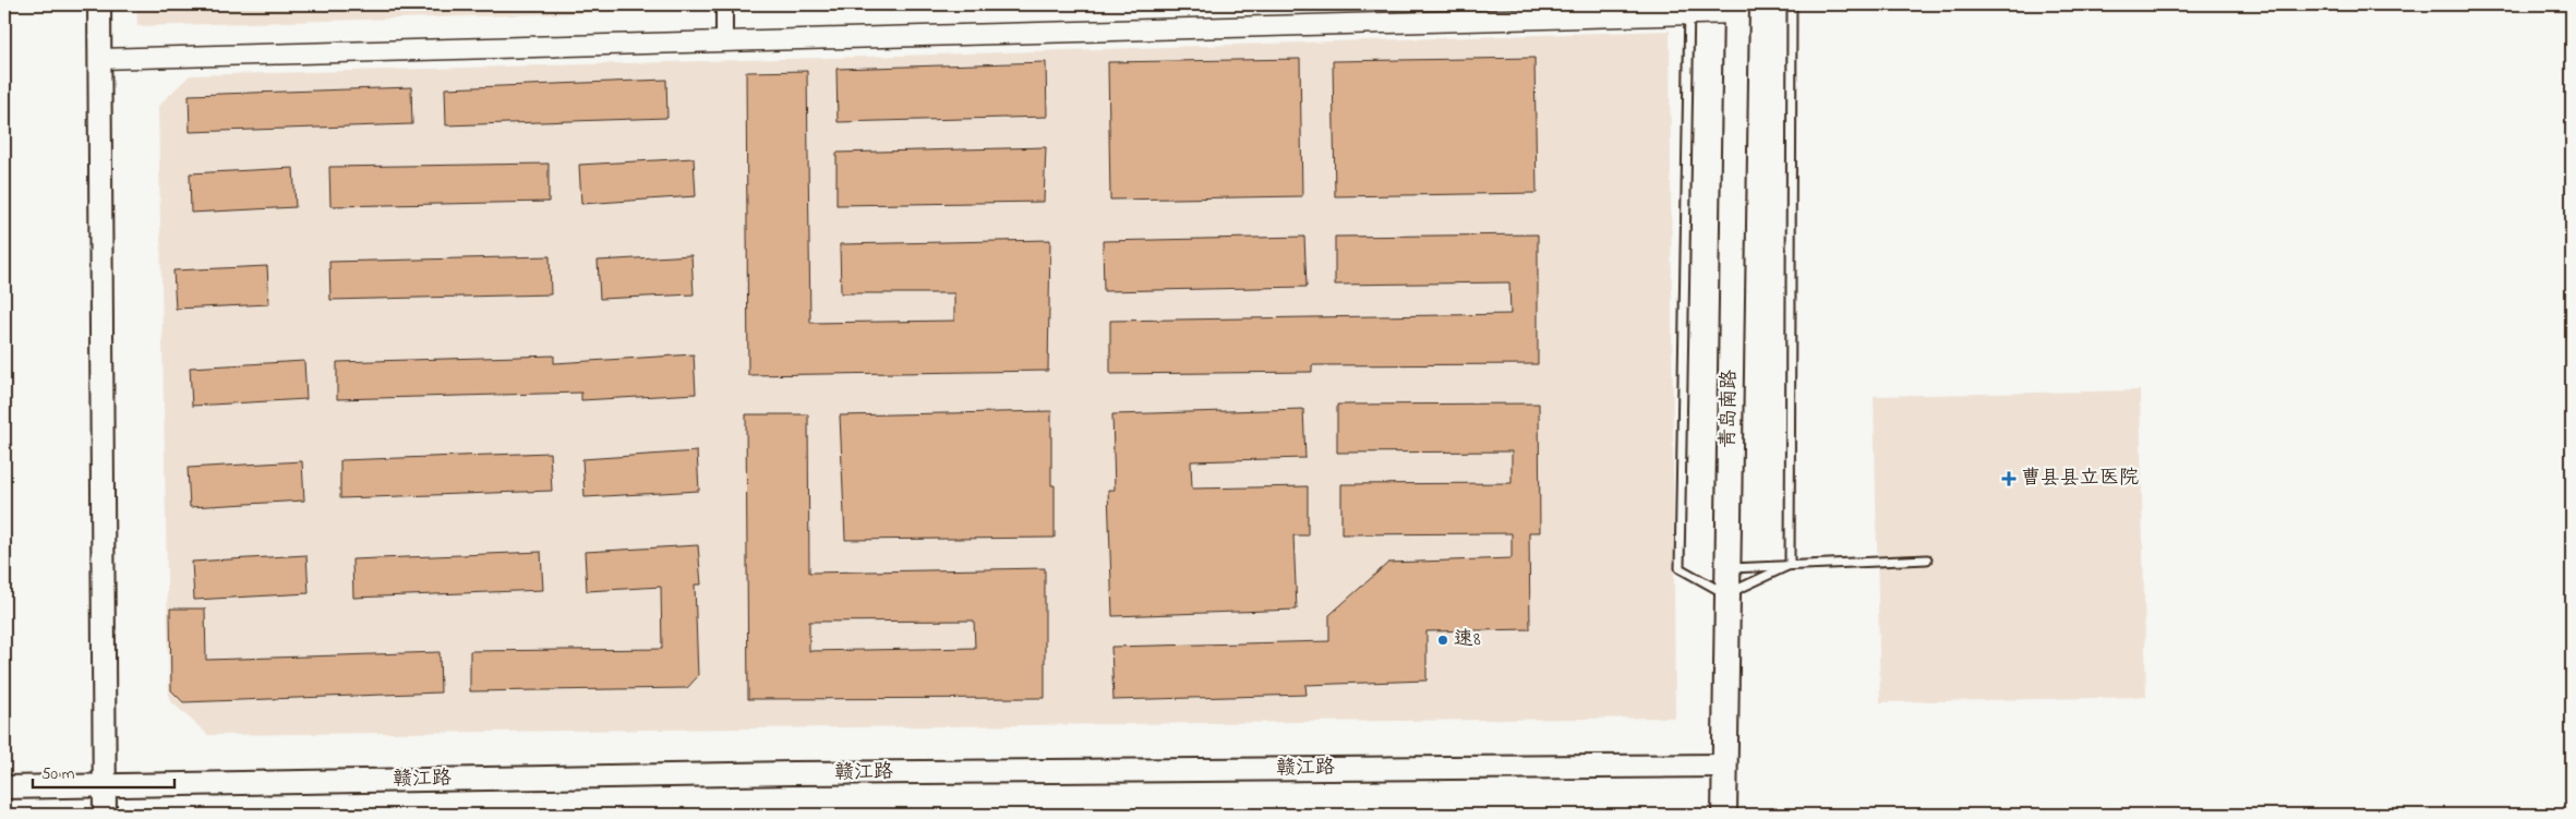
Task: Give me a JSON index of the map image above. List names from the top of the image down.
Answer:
{
  "streets": {
    "main road": ["青岛南路", "赣江路"]
  },
  "crossings": [
    ["青岛南路", "赣江路"]
  ],
  "places": {
    "health": ["曹县县立医院"],
    "other": ["速8"]
  },
  "scale_bar": "50 m"
}
